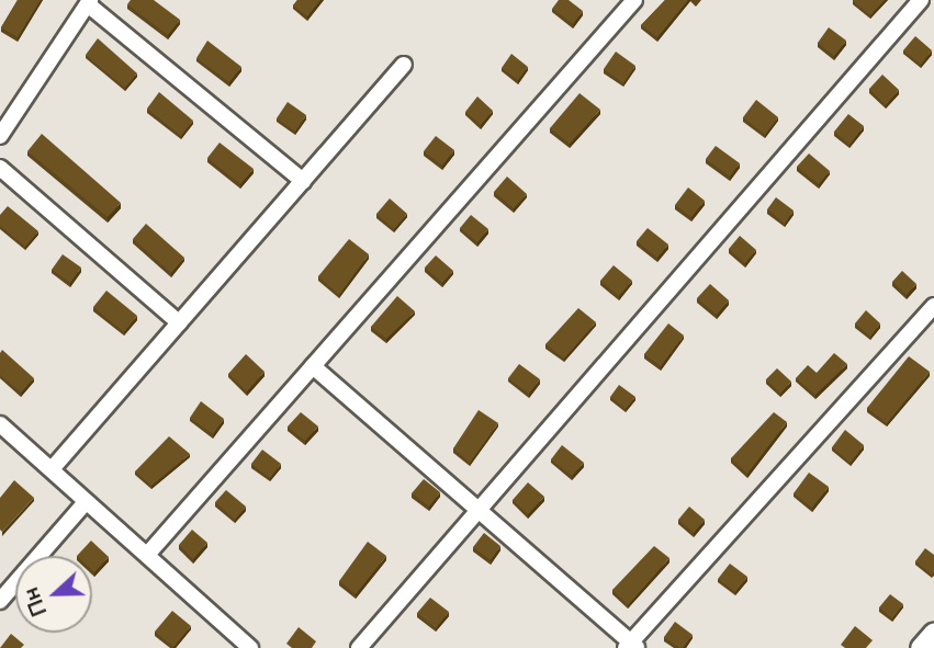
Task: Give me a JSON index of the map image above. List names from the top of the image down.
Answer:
{
  "north": "left"
}
